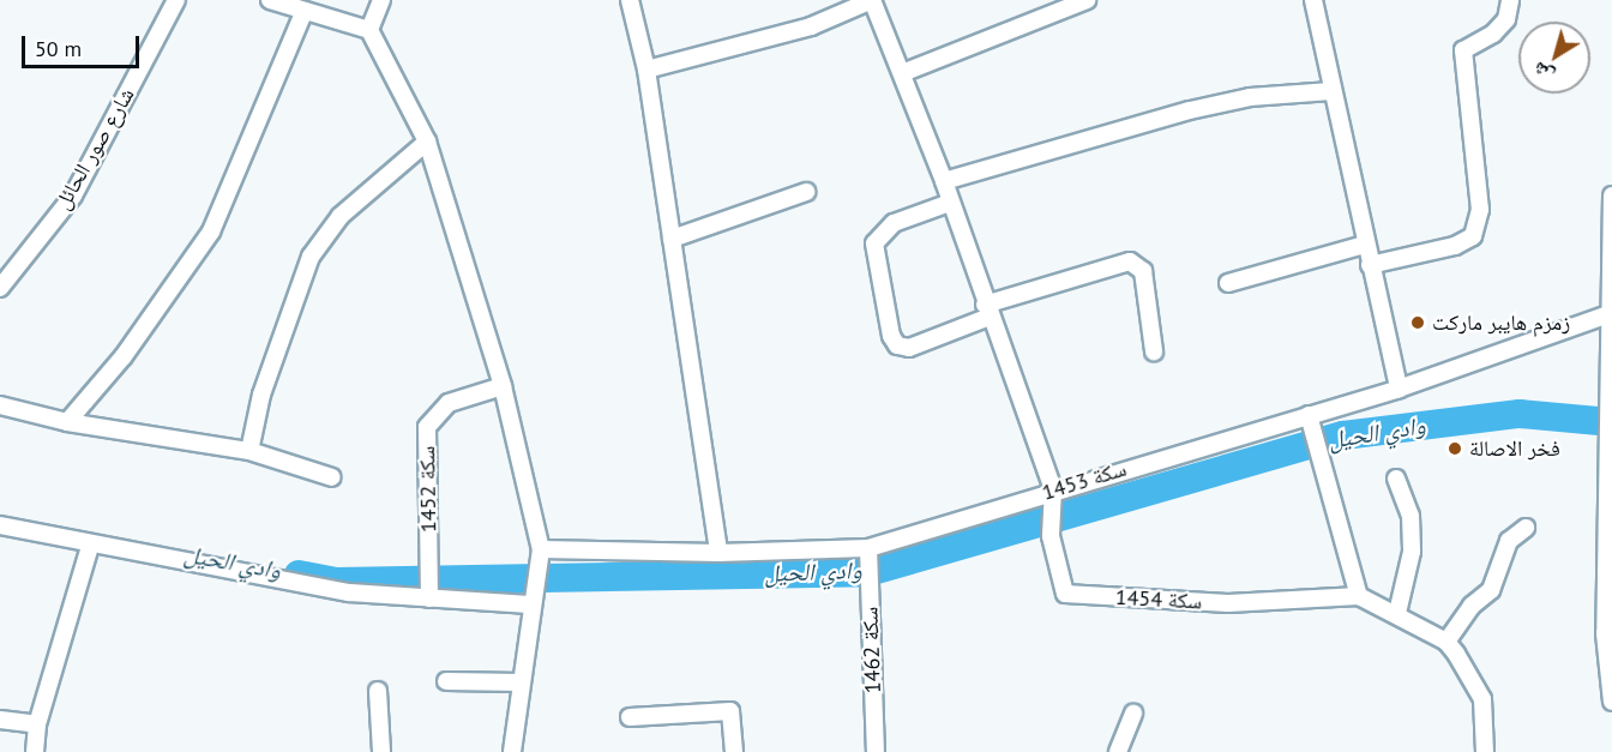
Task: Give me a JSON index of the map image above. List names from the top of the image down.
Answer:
{
  "streets": {
    "street": [
      "شارع صور الحائل",
      "سكة 1453",
      "سكة 1452",
      "سكة 1454",
      "سكة 1462"
    ]
  },
  "crossings": [
    ["سكة 1453", "سكة 1454"],
    ["سكة 1453", "سكة 1462"]
  ],
  "water": ["وادي الحيل"],
  "places": ["زمزم هايبر ماركت", "فخر الاصالة"],
  "scale_bar": "50 m",
  "north": "bottom left"
}
